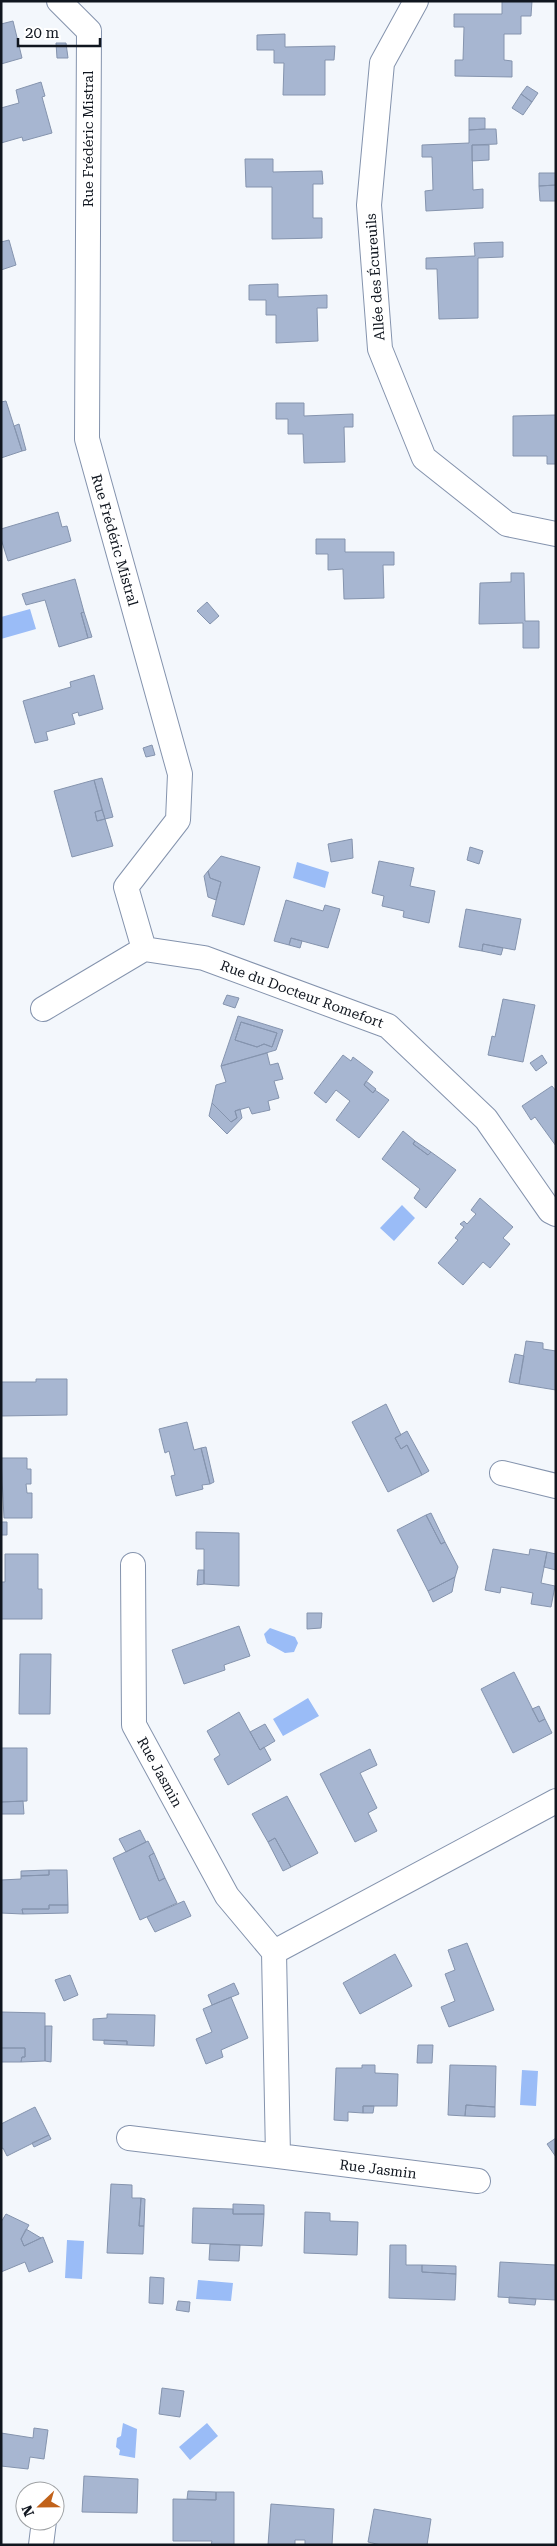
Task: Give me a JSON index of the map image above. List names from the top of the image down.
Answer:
{
  "streets": {
    "street": [
      "Rue Frédéric Mistral",
      "Allée des Écureuils",
      "Rue du Docteur Romefort",
      "Rue Jasmin"
    ]
  },
  "crossings": [
    ["Rue Frédéric Mistral", "Rue du Docteur Romefort"]
  ],
  "scale_bar": "20 m",
  "north": "left"
}
